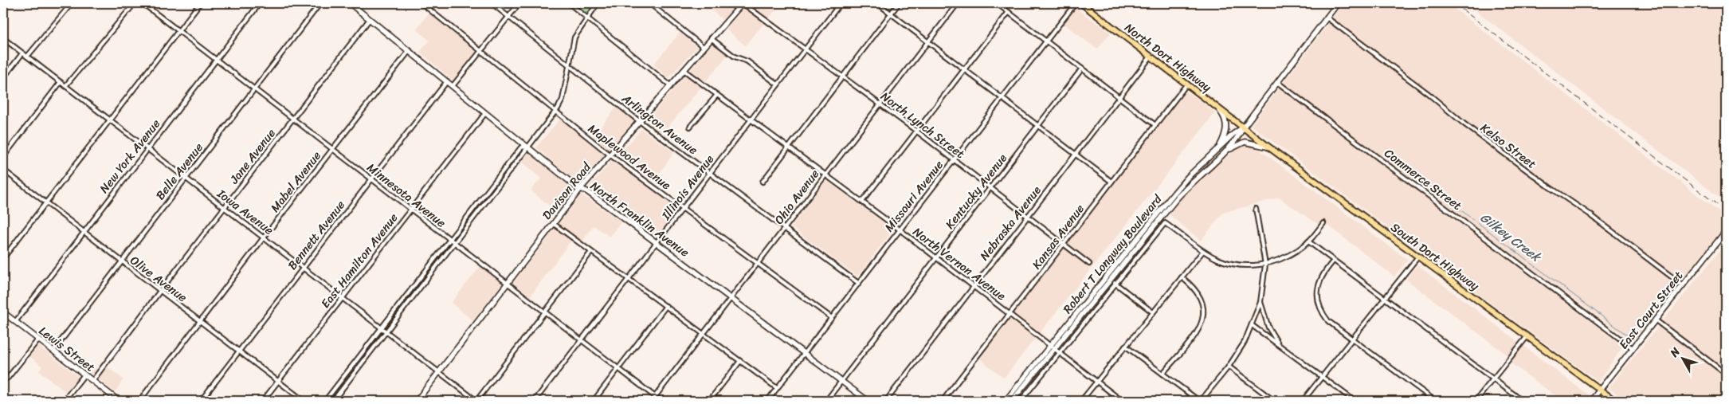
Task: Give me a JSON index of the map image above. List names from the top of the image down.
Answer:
{
  "streets": {
    "main road": ["North Dort Highway", "South Dort Highway"],
    "street": [
      "Arlington Avenue",
      "North Lynch Street",
      "Kelso Street",
      "New York Avenue",
      "Jane Avenue",
      "Maplewood Avenue",
      "Belle Avenue",
      "Commerce Street",
      "Mabel Avenue",
      "Illinois Avenue",
      "Davison Road",
      "Kentucky Avenue",
      "Minnesota Avenue",
      "Missouri Avenue",
      "Ohio Avenue",
      "Iowa Avenue",
      "North Franklin Avenue",
      "Nebraska Avenue",
      "Bennett Avenue",
      "Kansas Avenue",
      "Robert T Longway Boulevard",
      "East Hamilton Avenue",
      "North Vernon Avenue",
      "Olive Avenue",
      "East Court Street",
      "Lewis Street"
    ]
  },
  "crossings": [
    ["North Dort Highway", "Nebraska Avenue"],
    ["North Dort Highway", "Kansas Avenue"],
    ["North Dort Highway", "Robert T Longway Boulevard"],
    ["North Dort Highway", "South Dort Highway"],
    ["Arlington Avenue", "Illinois Avenue"],
    ["Arlington Avenue", "Davison Road"],
    ["Arlington Avenue", "Missouri Avenue"],
    ["Arlington Avenue", "Ohio Avenue"],
    ["North Lynch Street", "Illinois Avenue"],
    ["North Lynch Street", "Davison Road"],
    ["North Lynch Street", "Kentucky Avenue"],
    ["North Lynch Street", "Missouri Avenue"],
    ["North Lynch Street", "Ohio Avenue"],
    ["North Lynch Street", "Nebraska Avenue"],
    ["North Lynch Street", "Kansas Avenue"],
    ["Kelso Street", "Robert T Longway Boulevard"],
    ["Kelso Street", "East Court Street"],
    ["New York Avenue", "Minnesota Avenue"],
    ["New York Avenue", "Iowa Avenue"],
    ["New York Avenue", "Olive Avenue"],
    ["New York Avenue", "Lewis Street"],
    ["Jane Avenue", "Minnesota Avenue"],
    ["Jane Avenue", "Iowa Avenue"],
    ["Jane Avenue", "North Franklin Avenue"],
    ["Jane Avenue", "Olive Avenue"],
    ["Jane Avenue", "Lewis Street"],
    ["Maplewood Avenue", "Illinois Avenue"],
    ["Maplewood Avenue", "Davison Road"],
    ["Maplewood Avenue", "Missouri Avenue"],
    ["Maplewood Avenue", "Ohio Avenue"],
    ["Belle Avenue", "Minnesota Avenue"],
    ["Belle Avenue", "Iowa Avenue"],
    ["Belle Avenue", "Olive Avenue"],
    ["Belle Avenue", "Lewis Street"],
    ["Commerce Street", "Robert T Longway Boulevard"],
    ["Commerce Street", "East Court Street"],
    ["Mabel Avenue", "Minnesota Avenue"],
    ["Mabel Avenue", "Iowa Avenue"],
    ["Mabel Avenue", "North Franklin Avenue"],
    ["Mabel Avenue", "Olive Avenue"],
    ["Illinois Avenue", "Minnesota Avenue"],
    ["Illinois Avenue", "North Franklin Avenue"],
    ["Illinois Avenue", "North Vernon Avenue"],
    ["Davison Road", "Minnesota Avenue"],
    ["Davison Road", "Iowa Avenue"],
    ["Davison Road", "North Franklin Avenue"],
    ["Davison Road", "North Vernon Avenue"],
    ["Kentucky Avenue", "North Franklin Avenue"],
    ["Kentucky Avenue", "North Vernon Avenue"],
    ["Minnesota Avenue", "Ohio Avenue"],
    ["Minnesota Avenue", "Bennett Avenue"],
    ["Minnesota Avenue", "East Hamilton Avenue"],
    ["Missouri Avenue", "North Franklin Avenue"],
    ["Missouri Avenue", "North Vernon Avenue"],
    ["Ohio Avenue", "North Franklin Avenue"],
    ["Ohio Avenue", "North Vernon Avenue"],
    ["Iowa Avenue", "Bennett Avenue"],
    ["Iowa Avenue", "East Hamilton Avenue"],
    ["North Franklin Avenue", "Bennett Avenue"],
    ["North Franklin Avenue", "East Hamilton Avenue"],
    ["Nebraska Avenue", "North Vernon Avenue"],
    ["Bennett Avenue", "Olive Avenue"],
    ["Kansas Avenue", "North Vernon Avenue"],
    ["Robert T Longway Boulevard", "South Dort Highway"],
    ["Robert T Longway Boulevard", "North Vernon Avenue"],
    ["South Dort Highway", "East Court Street"],
    ["East Hamilton Avenue", "Olive Avenue"]
  ],
  "water": ["Gilkey Creek"],
  "north": "top left"
}
